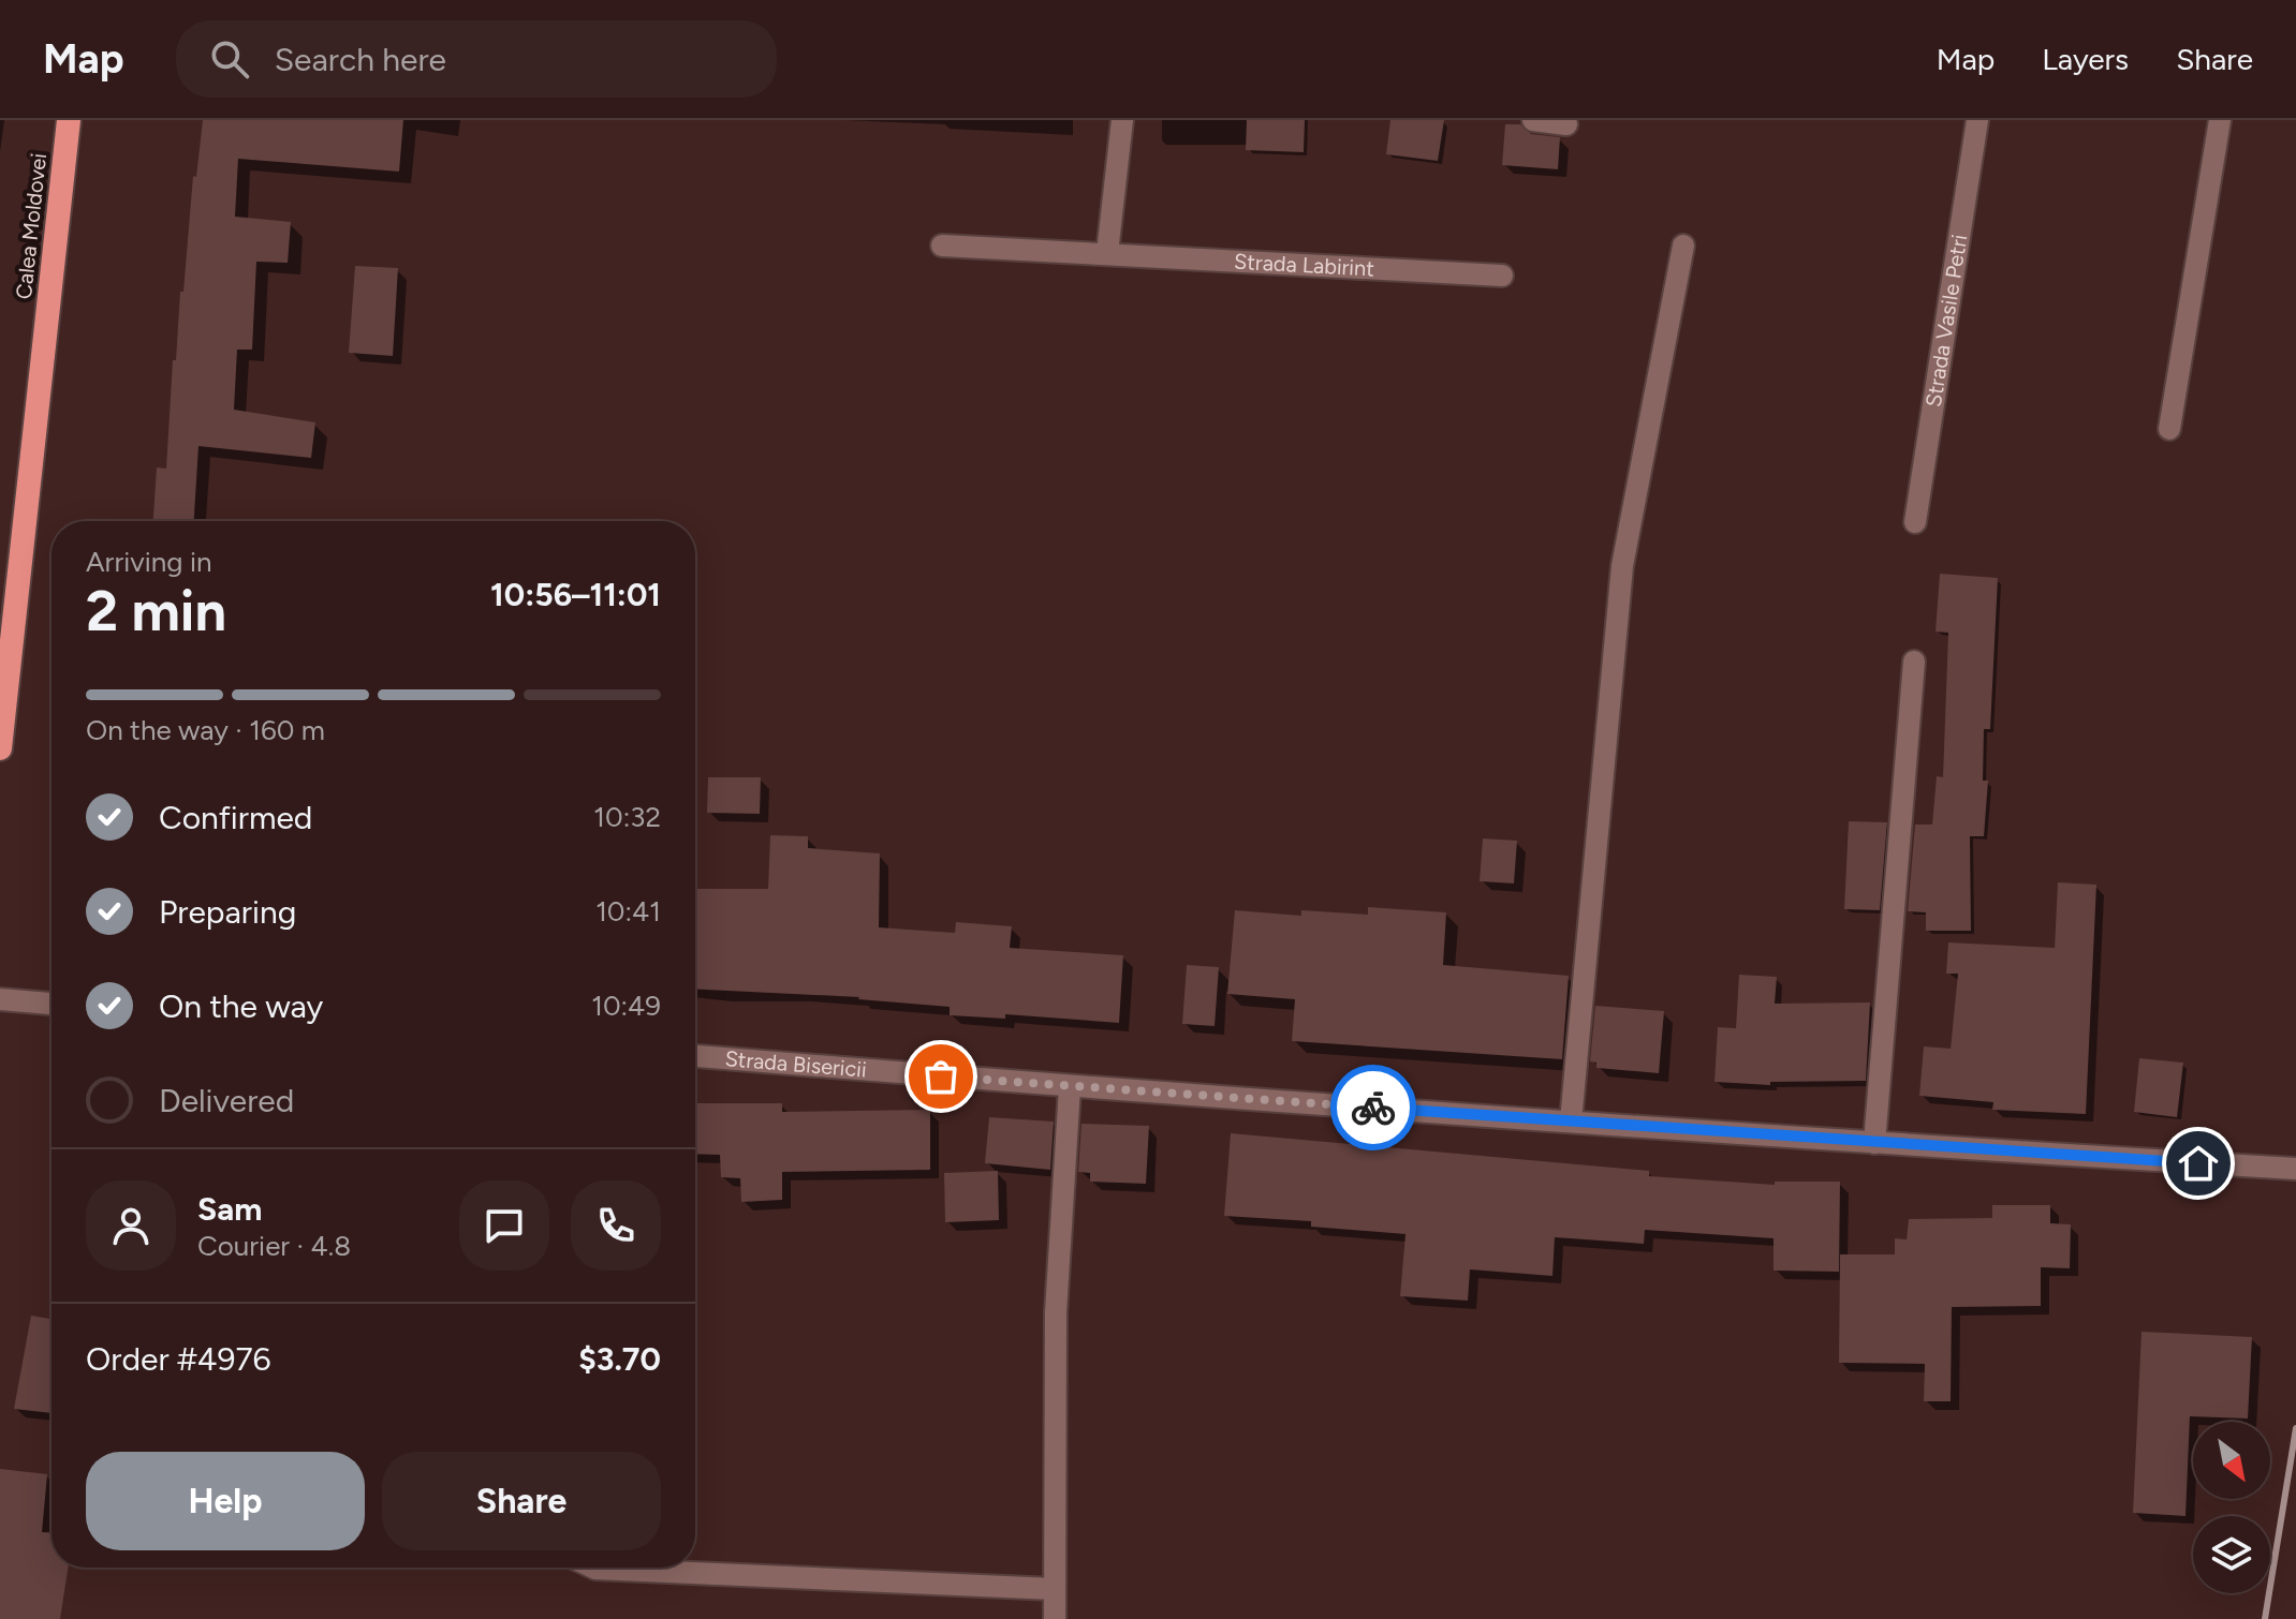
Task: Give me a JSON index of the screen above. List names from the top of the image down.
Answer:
{
  "streets": {
    "highway": ["Calea Moldovei"],
    "street": ["Strada Labirint", "Strada Vasile Petri", "Strada Bisericii"]
  },
  "north": "bottom right",
  "page": {
    "header": "Map",
    "search": "Search here",
    "nav": ["Map", "Layers", "Share"],
    "heading": ["2 min", "Arriving in", "10:56–11:01"],
    "panel": [
      "Sam",
      "Courier · 4.8",
      "Order #4976",
      "$3.70"
    ],
    "bar": "On the way · 160 m",
    "list": [
      ["Confirmed", "10:32"],
      ["Preparing", "10:41"],
      ["On the way", "10:49"],
      "Delivered"
    ],
    "buttons": ["Help", "Share"]
  }
}
